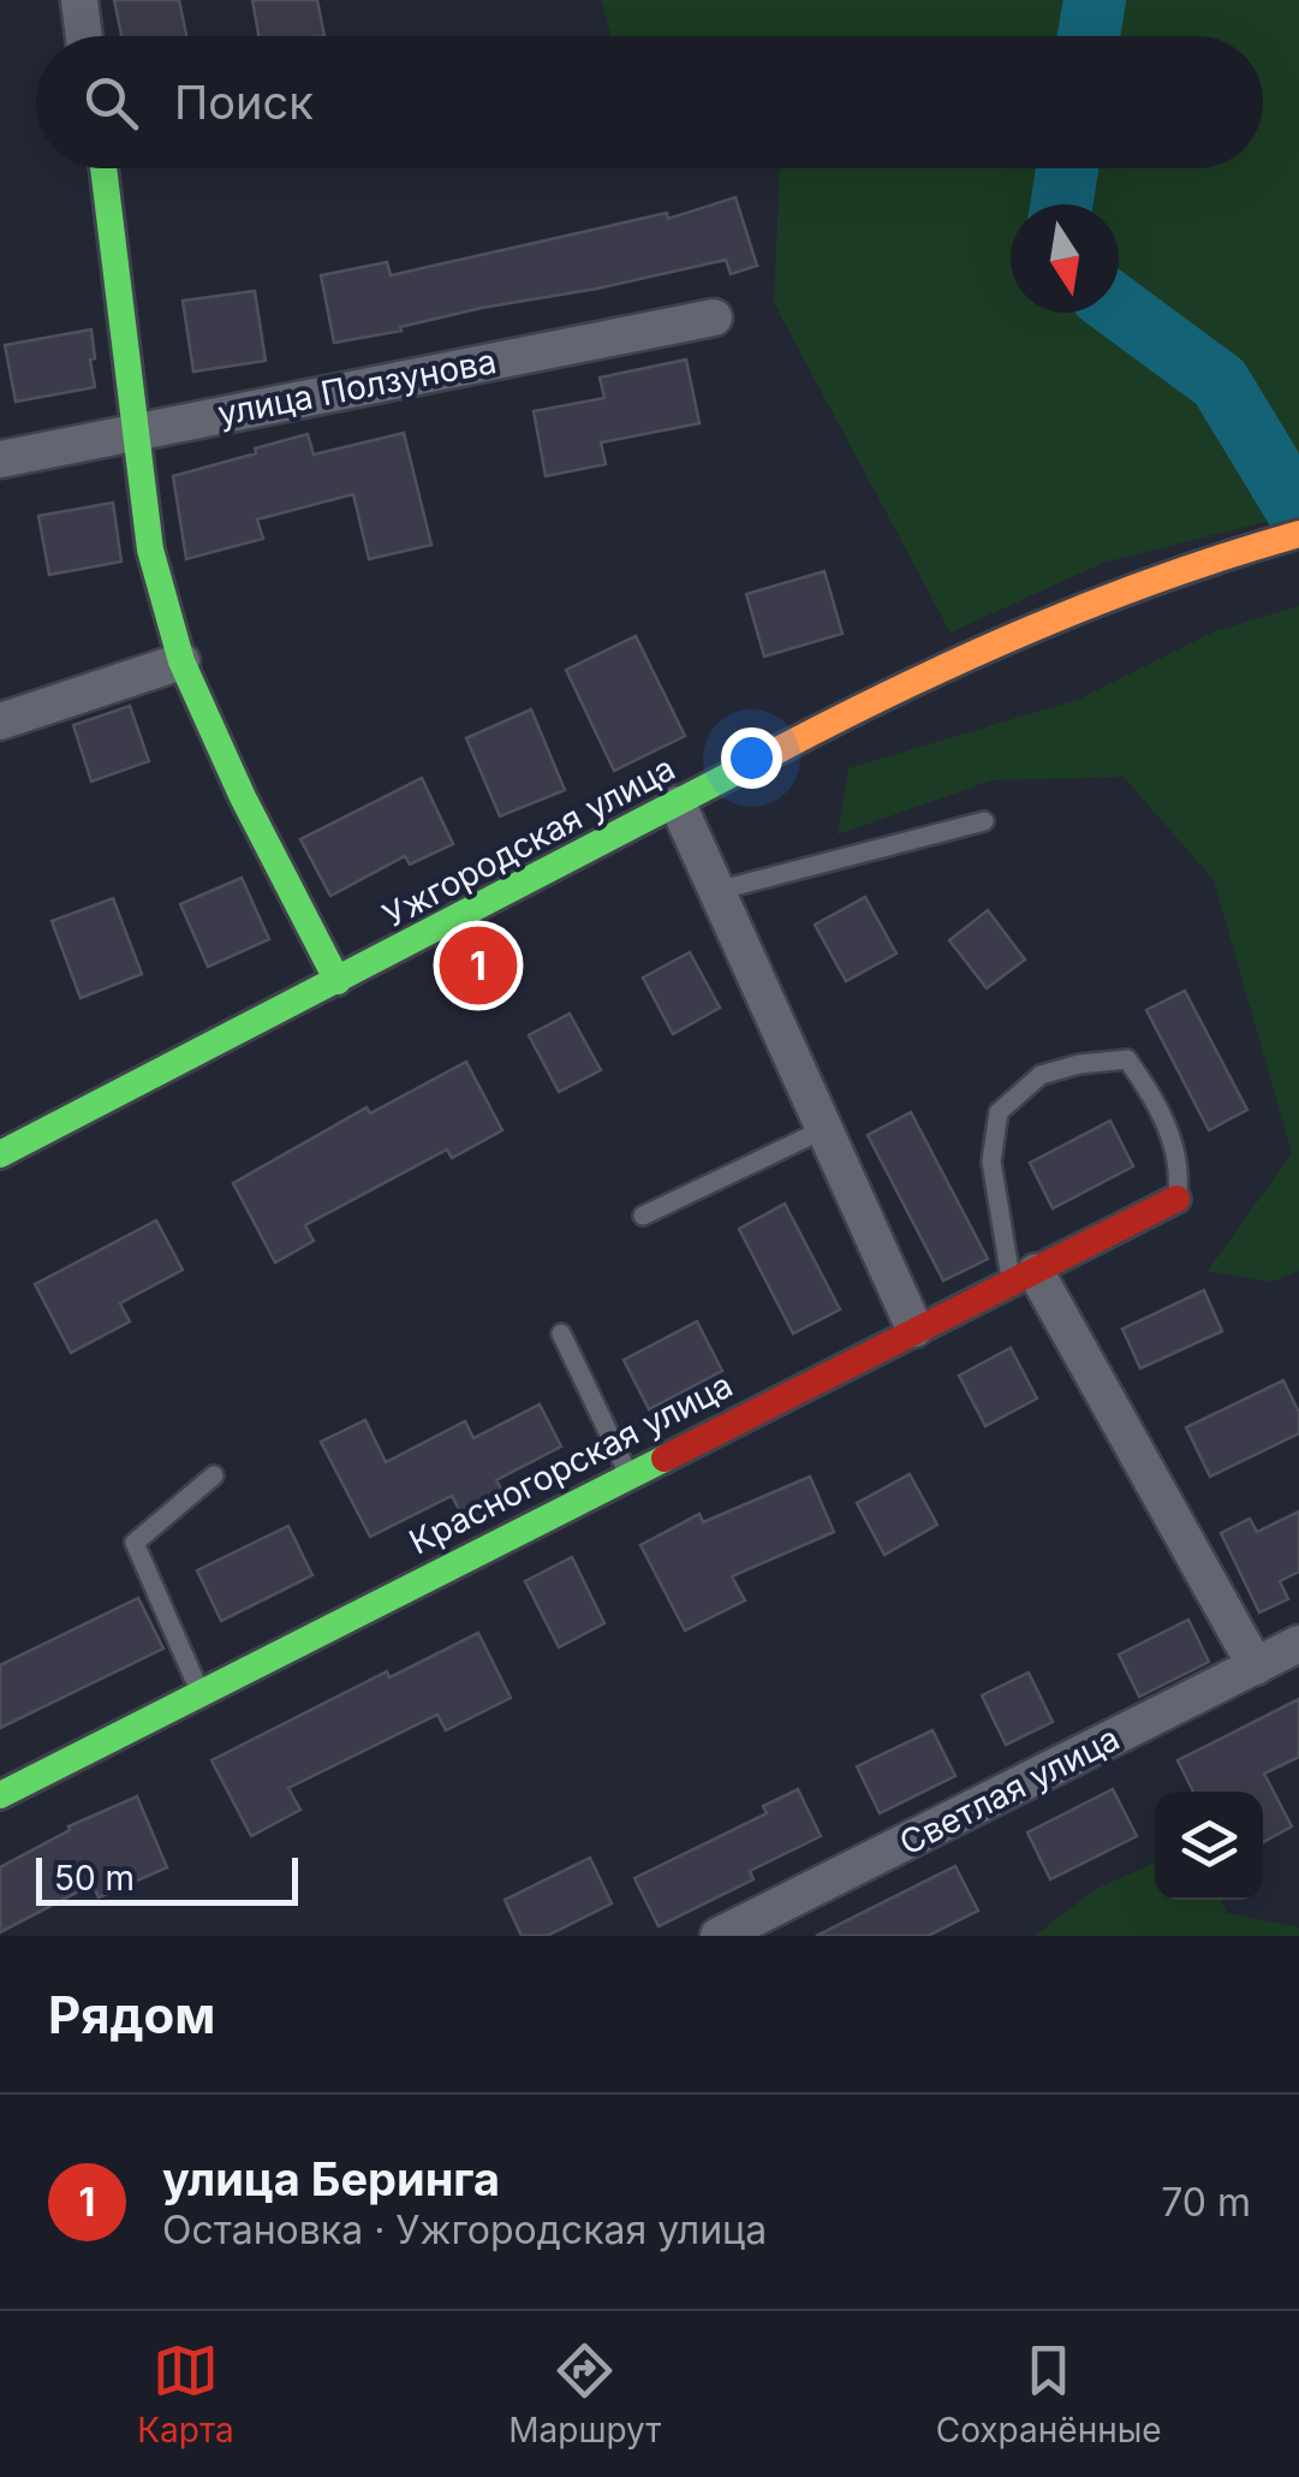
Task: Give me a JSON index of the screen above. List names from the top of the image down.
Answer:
{
  "streets": {
    "street": [
      "улица Ползунова",
      "Ужгородская улица",
      "Красногорская улица",
      "Светлая улица"
    ]
  },
  "scale_bar": "50 m",
  "north": "bottom",
  "page": {
    "search": "Поиск",
    "pins": "1",
    "scale": "50 m",
    "heading": "Рядом",
    "list": [
      {
        "mark": "1",
        "name": "улица Беринга",
        "note": "Остановка · Ужгородская улица",
        "value": "70 m"
      }
    ],
    "nav": ["Карта", "Маршрут", "Сохранённые"]
  }
}
